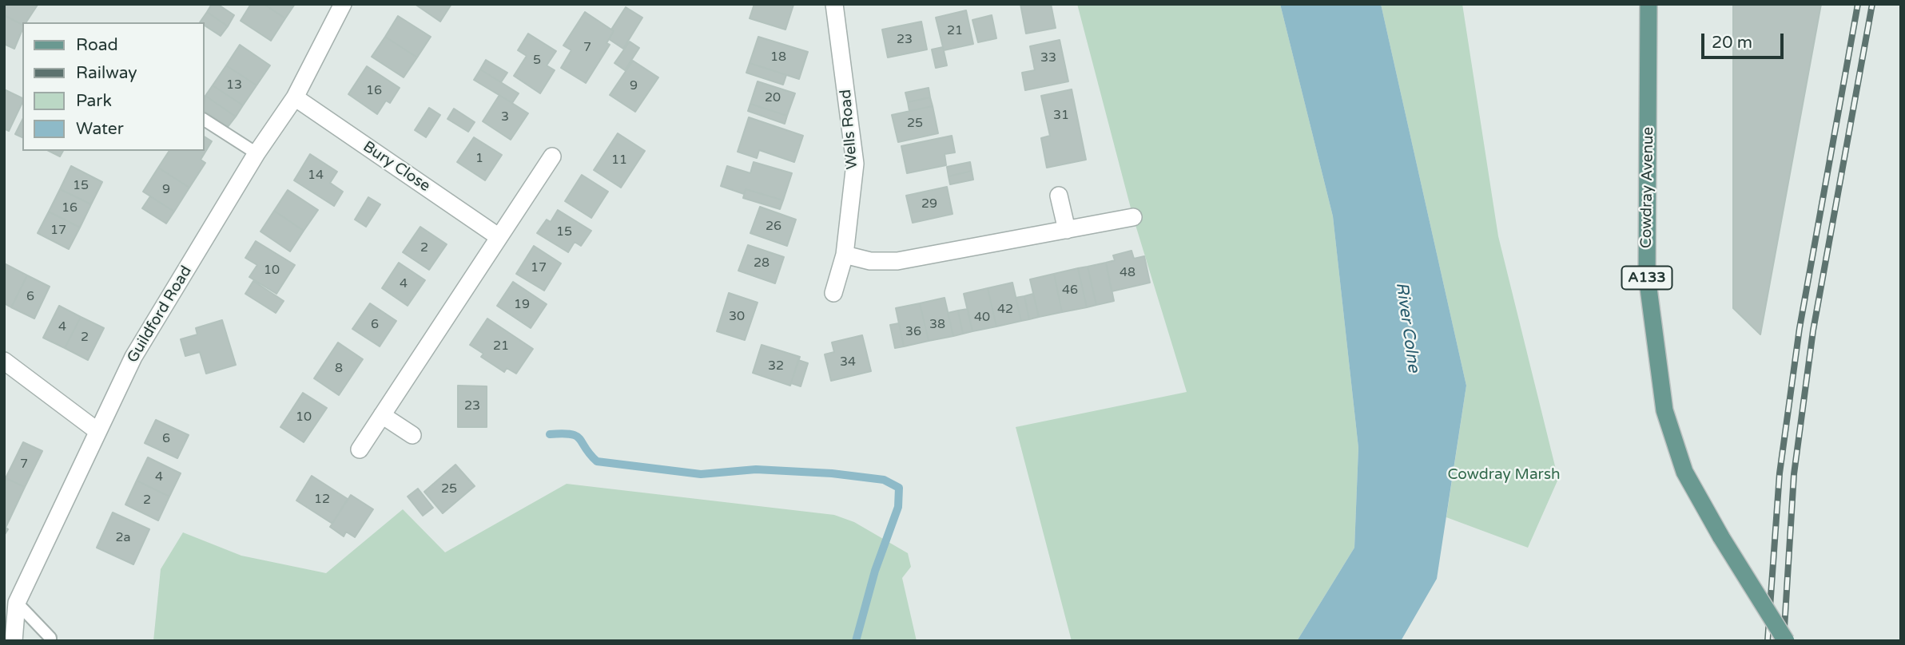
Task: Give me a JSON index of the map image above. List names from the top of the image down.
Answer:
{
  "streets": {
    "main road": ["Cowdray Avenue", "A133"],
    "street": ["Wells Road", "Bury Close", "Guildford Road"]
  },
  "crossings": [
    ["Bury Close", "Guildford Road"]
  ],
  "water": ["River Colne"],
  "parks": ["Cowdray Marsh"],
  "house_numbers": [
    "21",
    "23",
    "7",
    "18",
    "33",
    "5",
    "13",
    "9",
    "16",
    "20",
    "31",
    "3",
    "25",
    "1",
    "11",
    "14",
    "15",
    "9",
    "29",
    "16",
    "26",
    "17",
    "15",
    "2",
    "28",
    "17",
    "10",
    "48",
    "4",
    "46",
    "6",
    "19",
    "42",
    "30",
    "40",
    "6",
    "38",
    "4",
    "36",
    "2",
    "21",
    "34",
    "32",
    "8",
    "23",
    "10",
    "6",
    "7",
    "4",
    "25",
    "12",
    "2",
    "2a"
  ],
  "legend": [
    "Road",
    "Railway",
    "Park",
    "Water"
  ],
  "scale_bar": "20 m"
}
